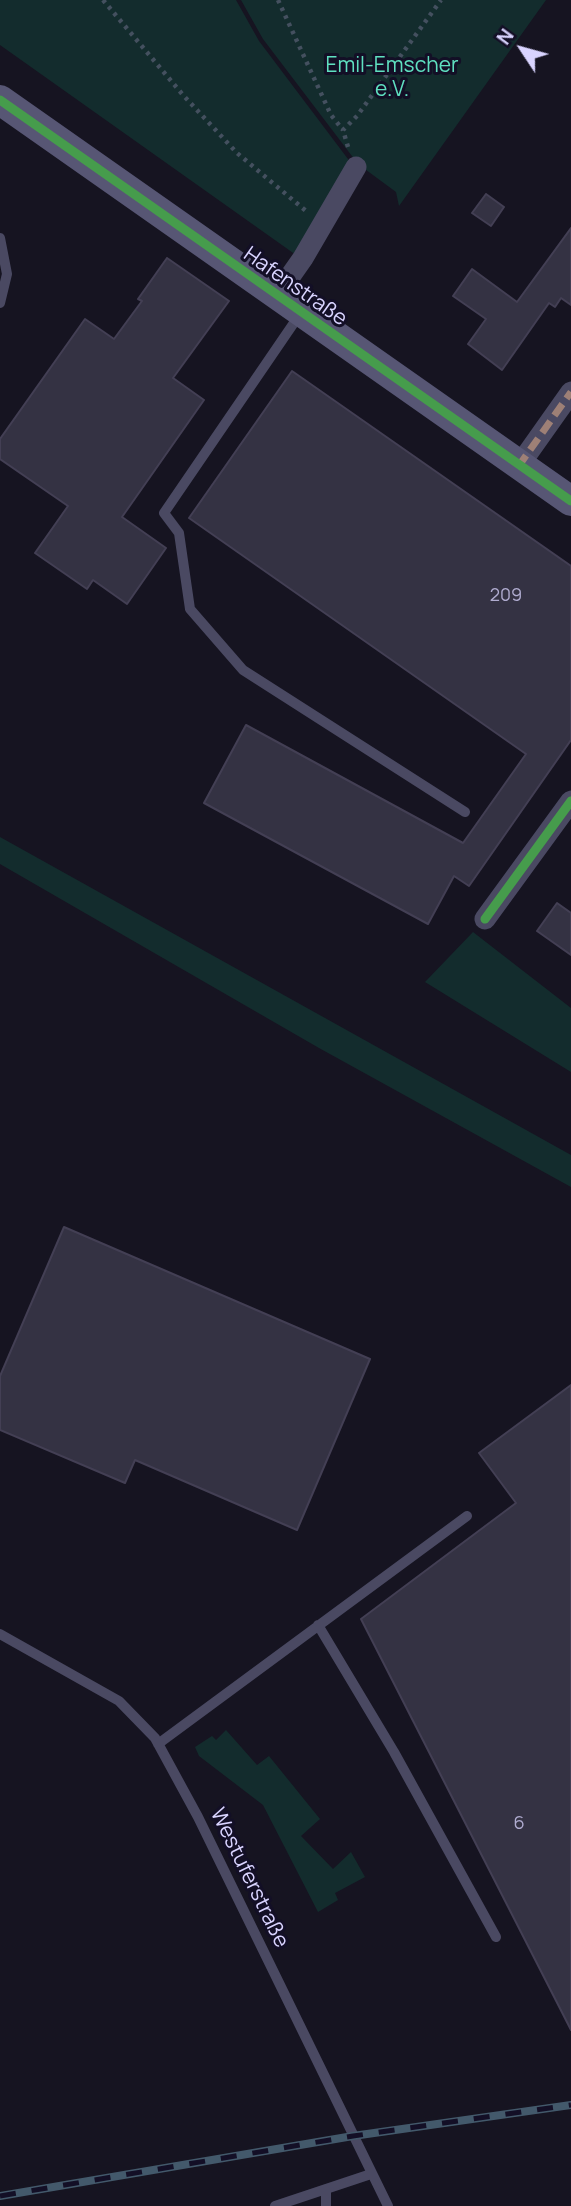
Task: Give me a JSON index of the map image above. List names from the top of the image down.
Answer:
{
  "streets": {
    "street": ["Hafenstraße"],
    "lane": ["Westuferstraße"]
  },
  "parks": ["Emil-Emscher e.V."],
  "house_numbers": ["209", "6"],
  "north": "top left"
}
